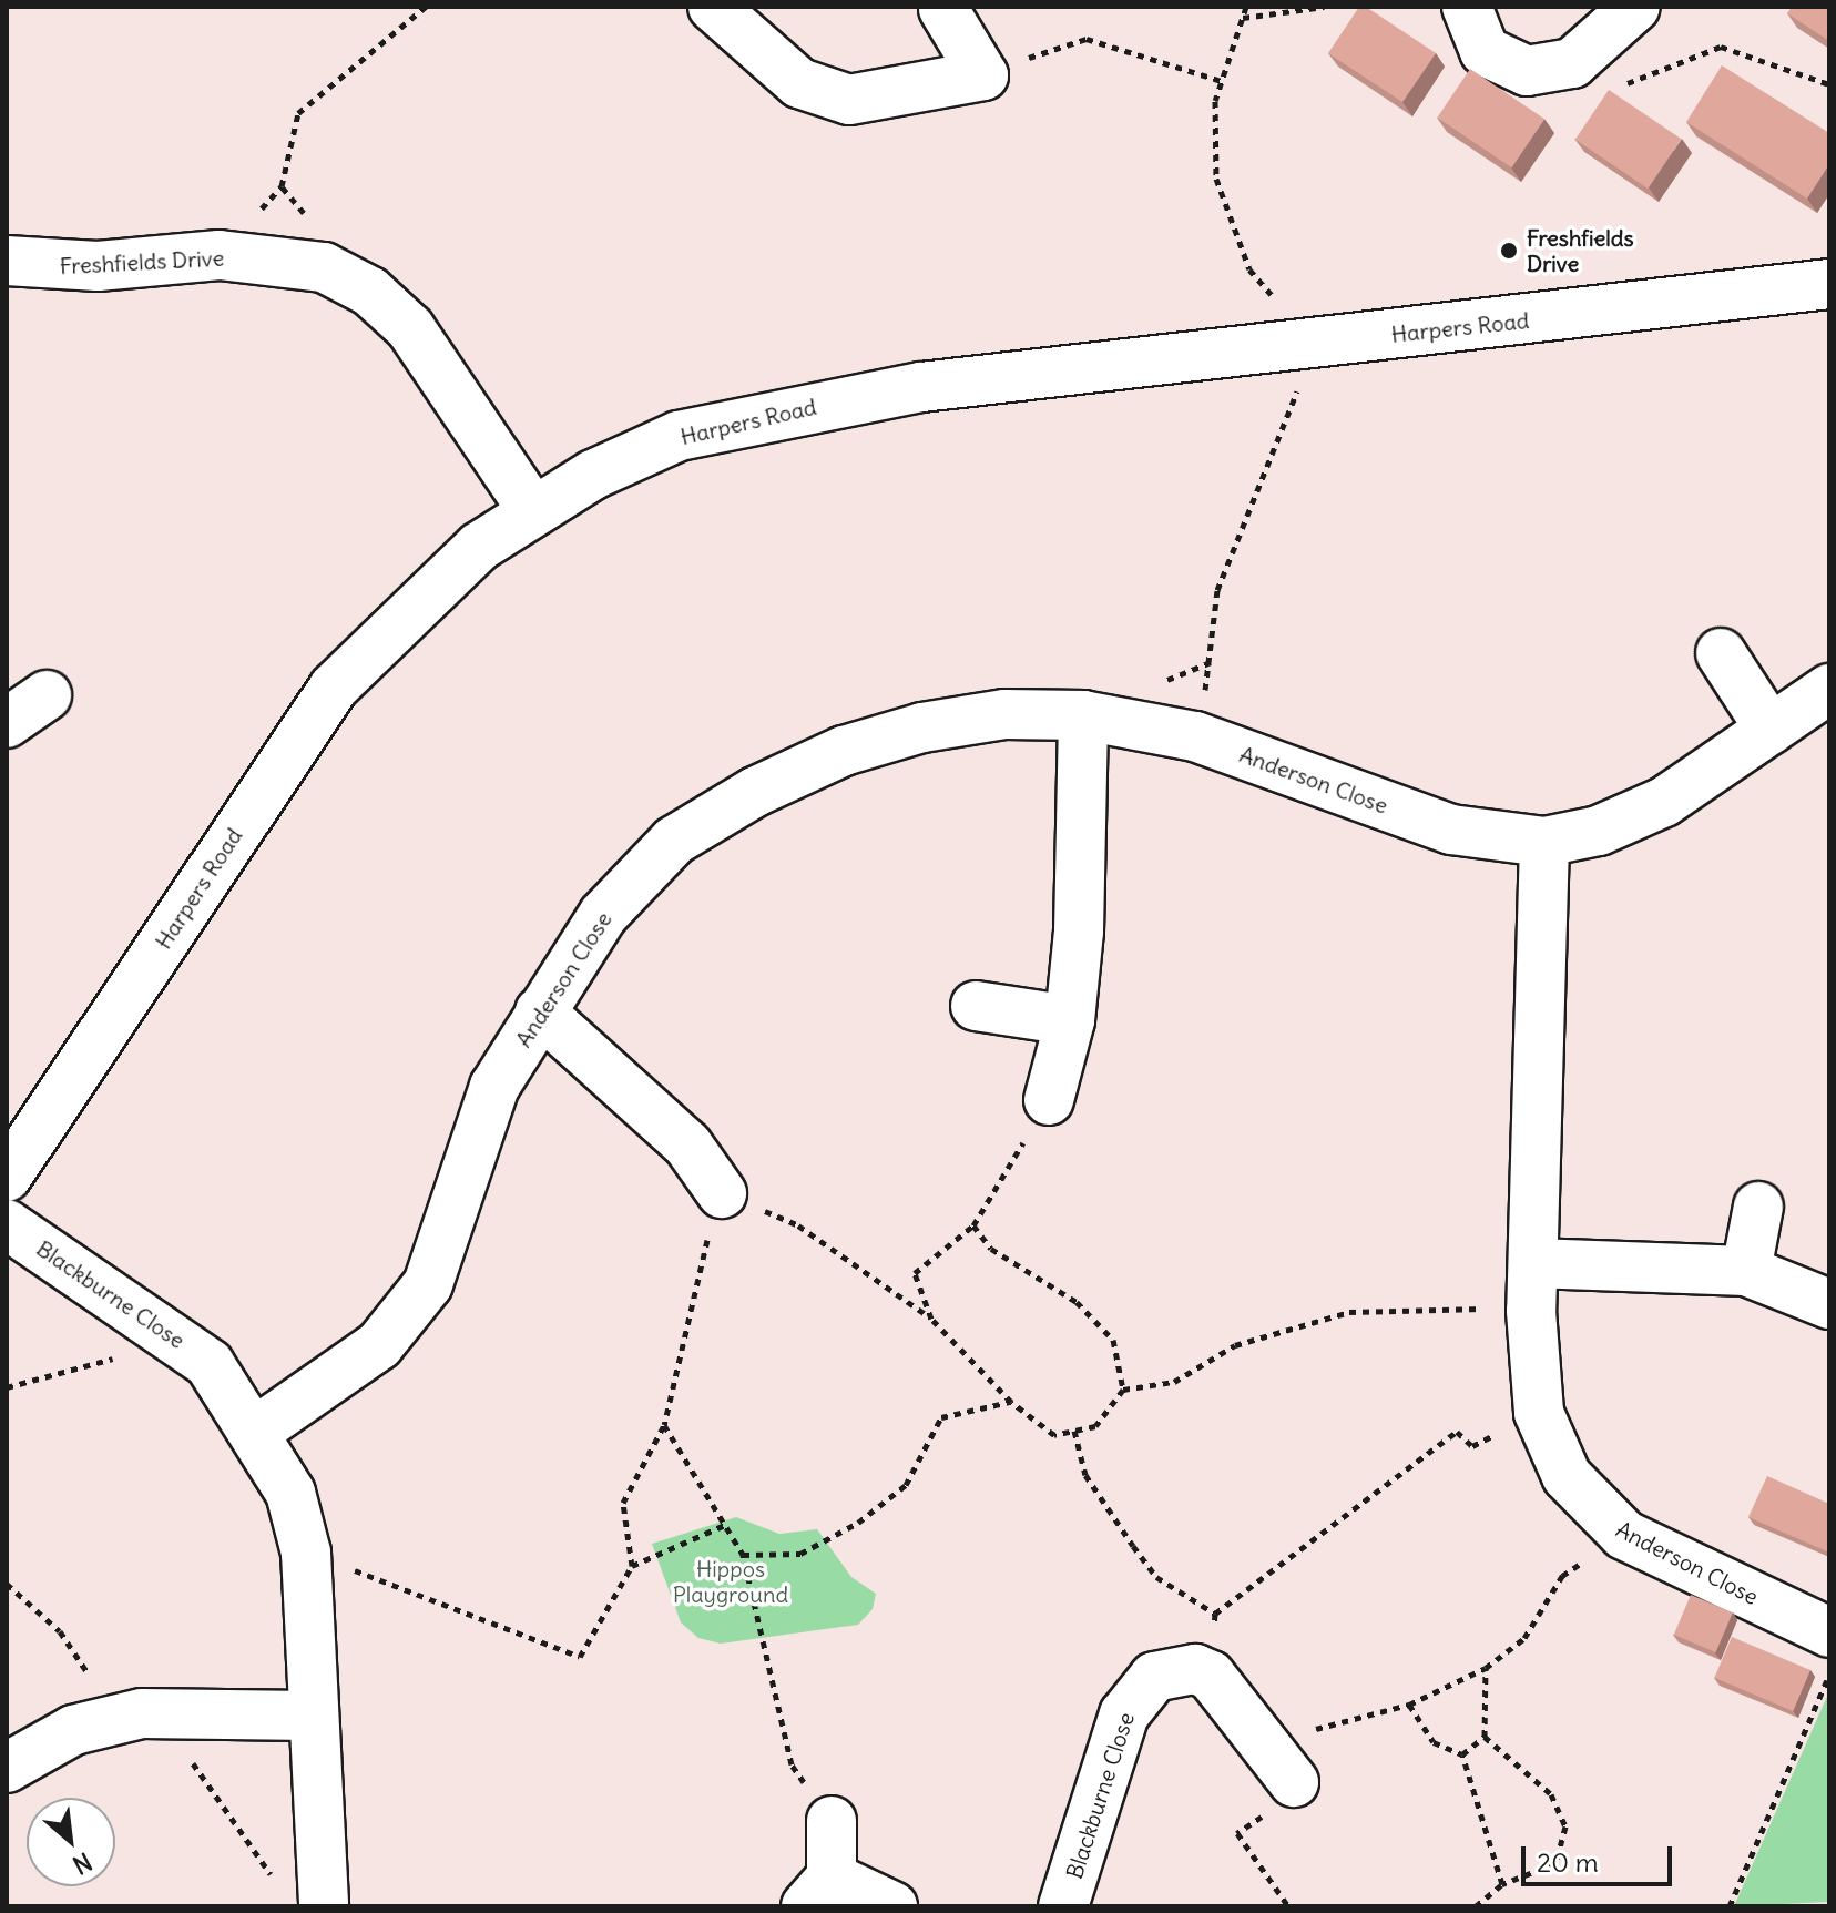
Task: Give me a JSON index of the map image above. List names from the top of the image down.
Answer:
{
  "streets": {
    "street": [
      "Freshfields Drive",
      "Harpers Road",
      "Anderson Close",
      "Blackburne Close"
    ]
  },
  "crossings": [
    ["Freshfields Drive", "Harpers Road"],
    ["Anderson Close", "Blackburne Close"]
  ],
  "parks": ["Hippos Playground"],
  "places": ["Freshfields Drive"],
  "scale_bar": "20 m",
  "north": "bottom right"
}
